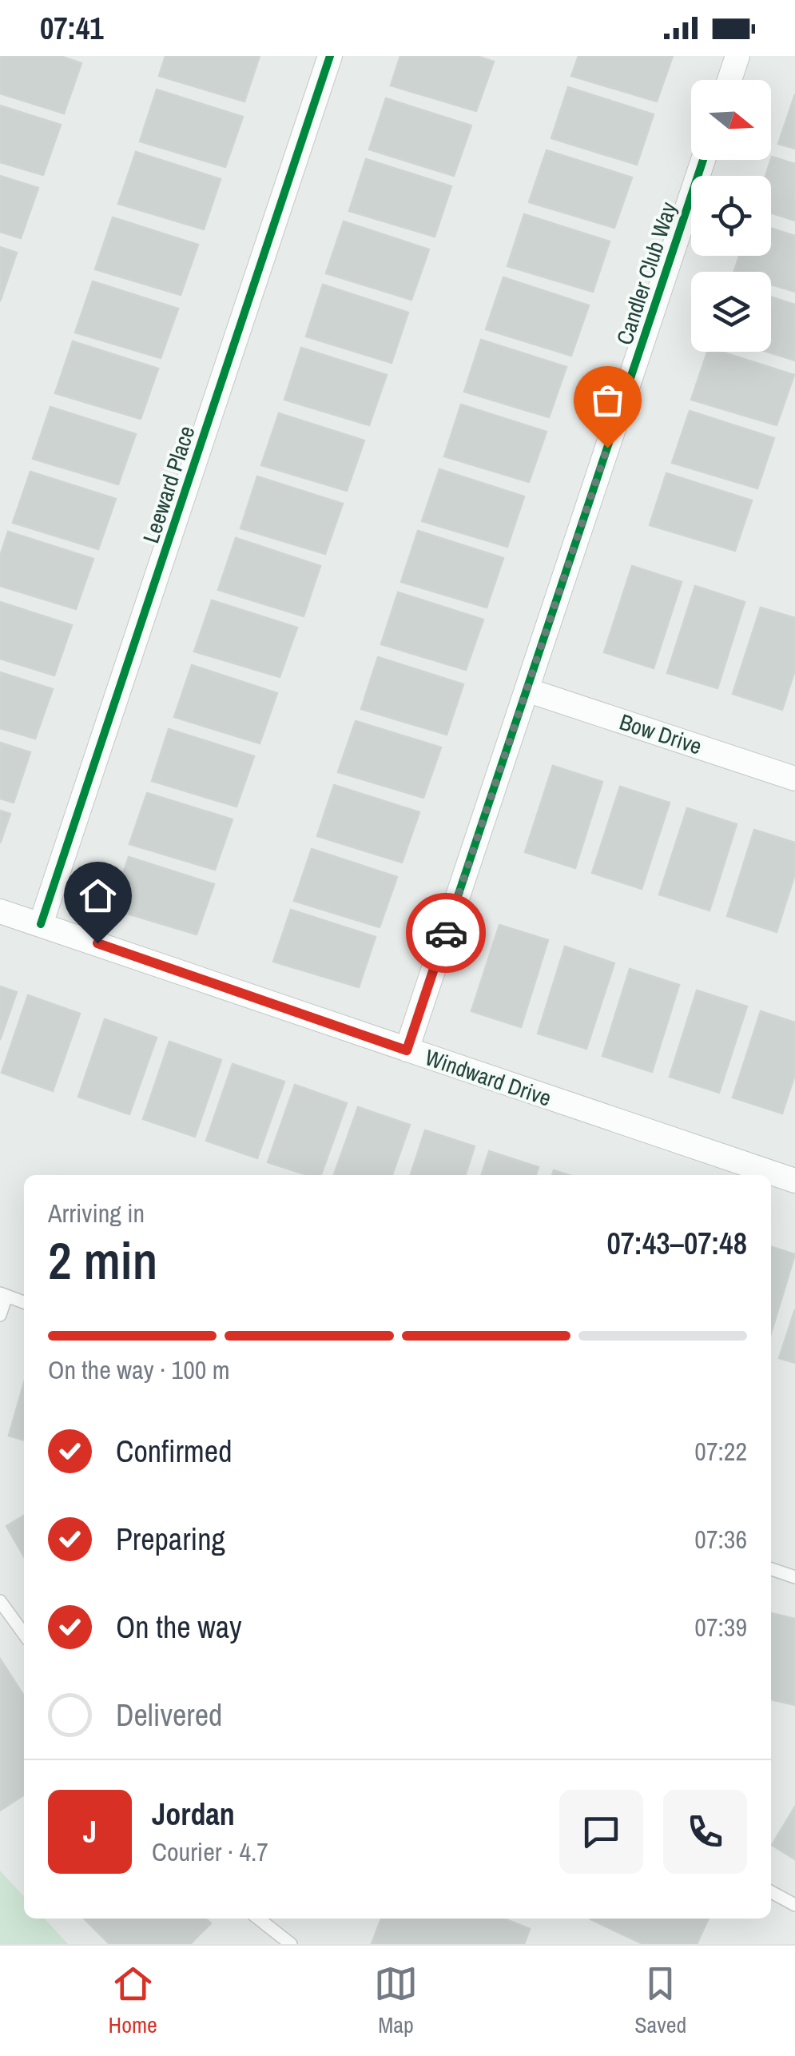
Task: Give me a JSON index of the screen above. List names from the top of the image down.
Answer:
{
  "streets": {
    "street": [
      "Candler Club Way",
      "Leeward Place",
      "Bow Drive",
      "Windward Drive"
    ]
  },
  "crossings": [
    ["Candler Club Way", "Bow Drive"],
    ["Candler Club Way", "Windward Drive"],
    ["Leeward Place", "Windward Drive"]
  ],
  "north": "right",
  "page": {
    "status": "07:41",
    "heading": ["2 min", "Arriving in", "07:43–07:48"],
    "panel": ["Jordan", "Courier · 4.7"],
    "bar": "On the way · 100 m",
    "list": [
      ["Confirmed", "07:22"],
      ["Preparing", "07:36"],
      ["On the way", "07:39"],
      "Delivered"
    ],
    "round": "J",
    "tabs": ["Home", "Map", "Saved"]
  }
}
